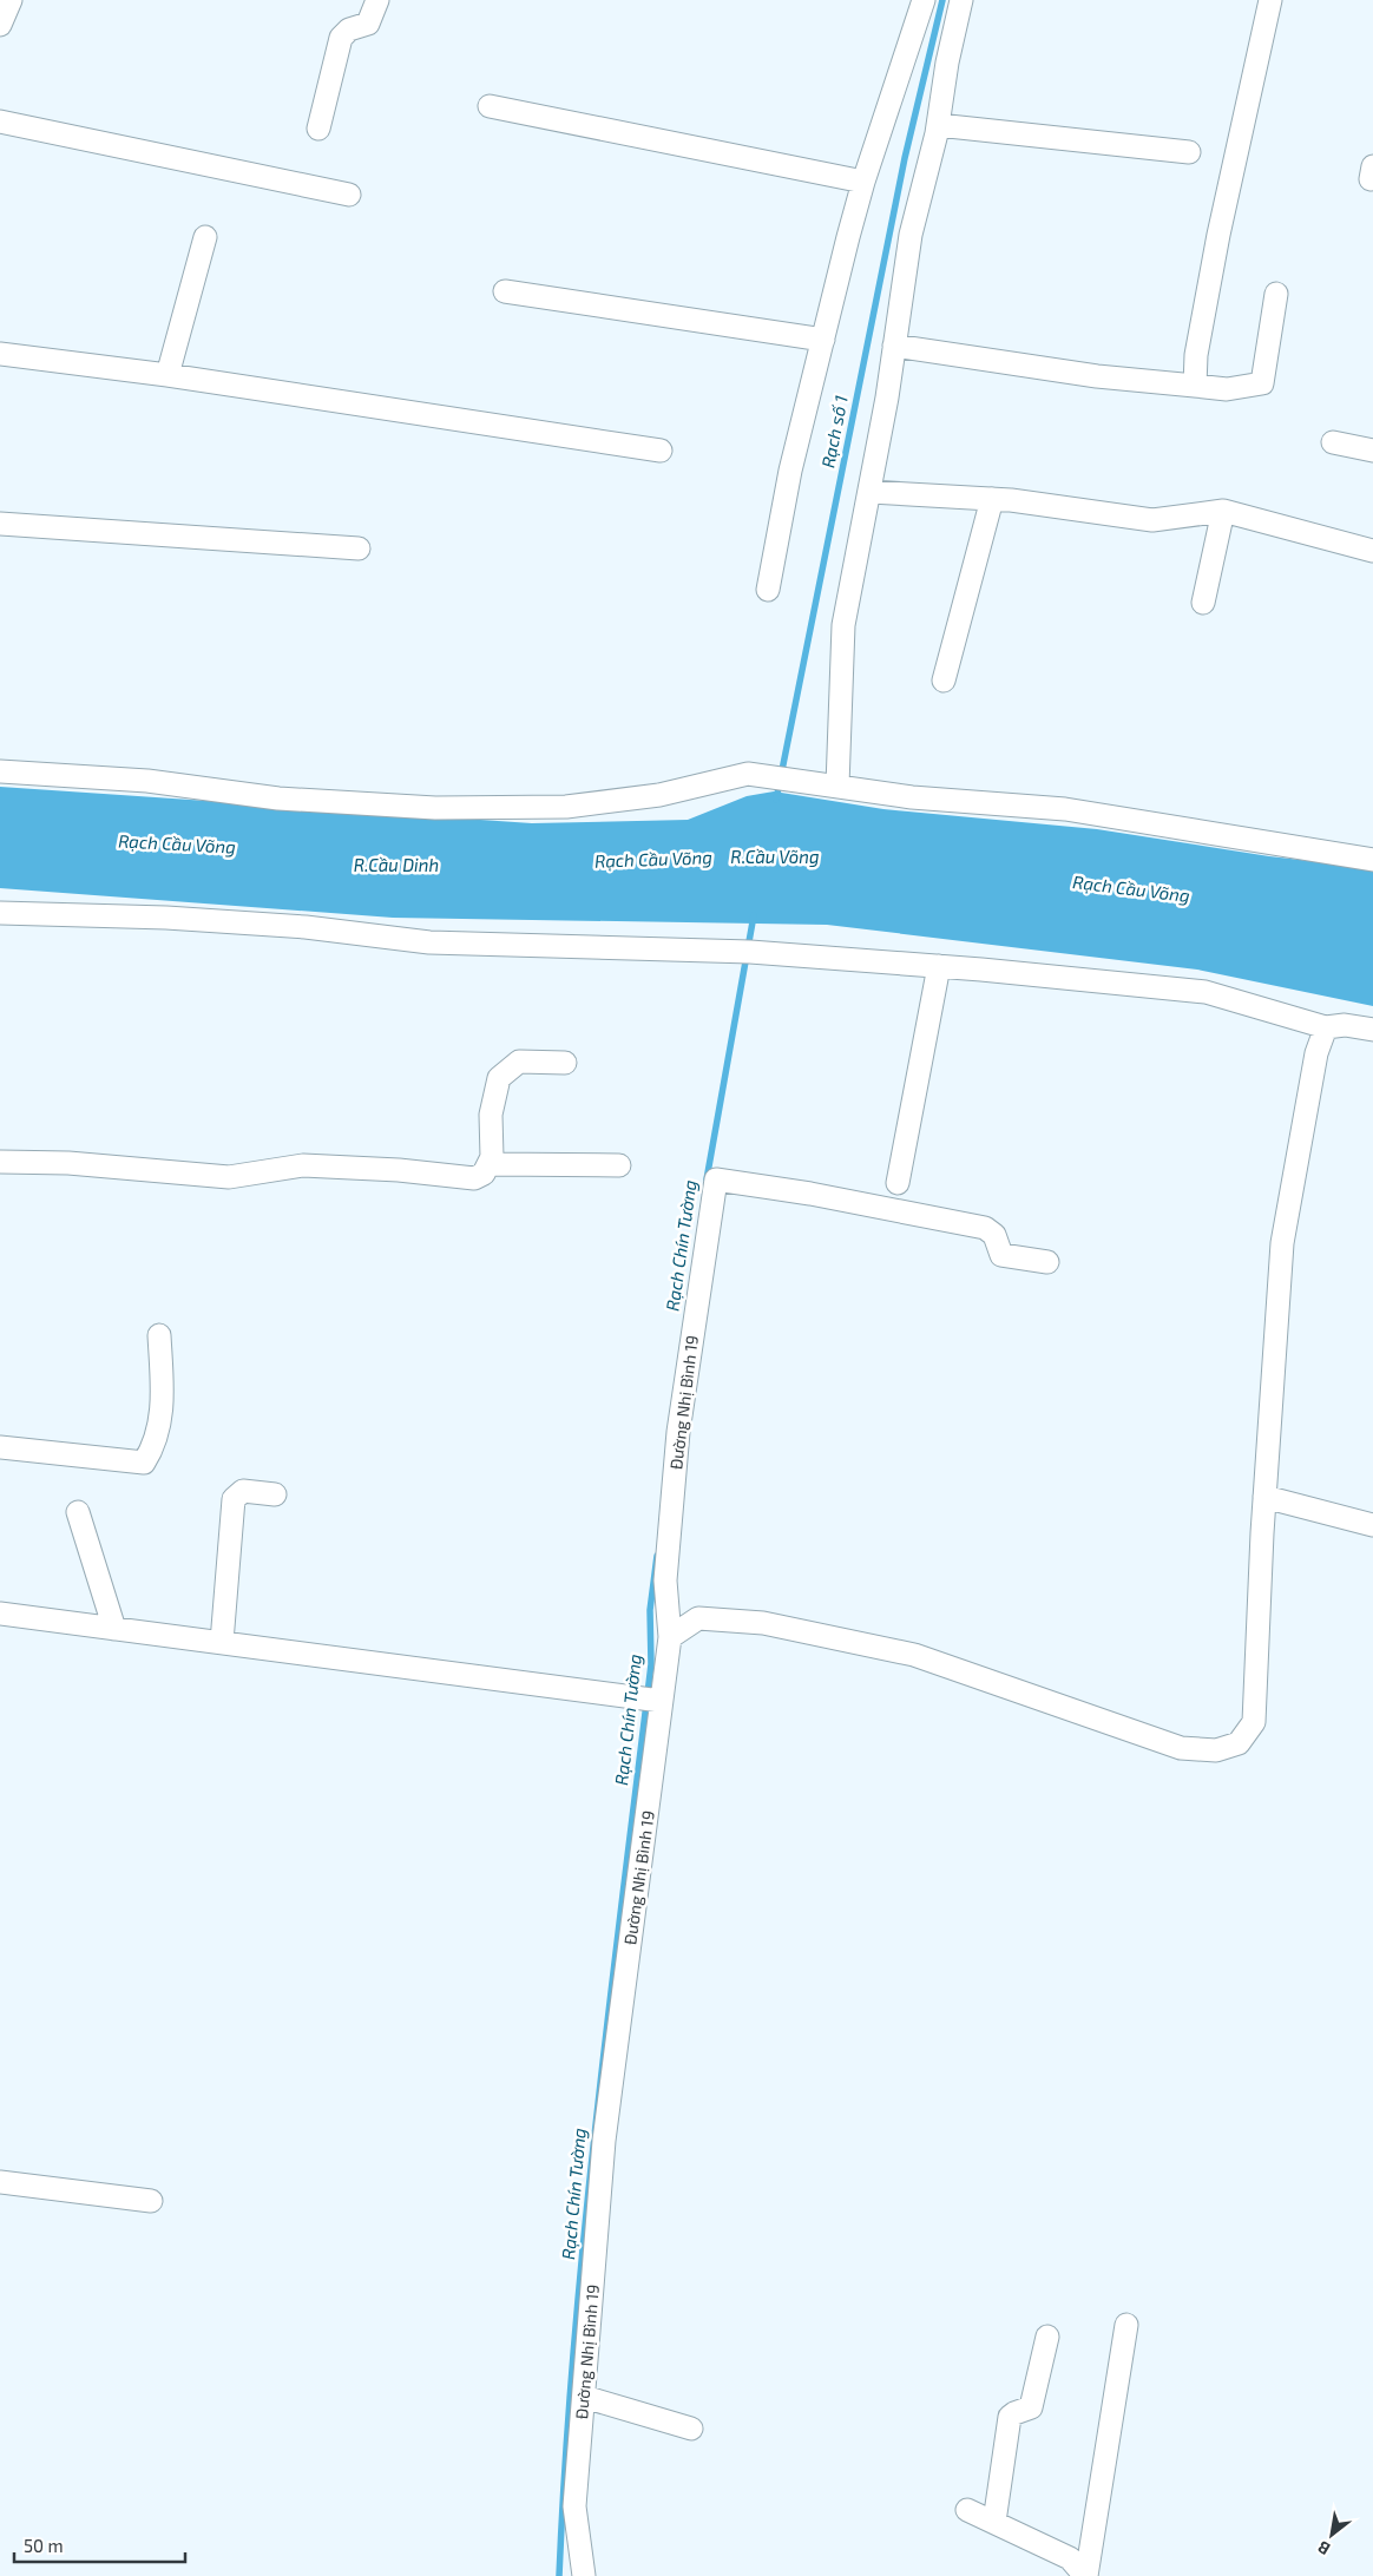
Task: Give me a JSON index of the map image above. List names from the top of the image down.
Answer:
{
  "streets": {
    "street": ["Đường Nhị Bình 19"]
  },
  "water": [
    "Rạch số 1",
    "Rạch Cầu Võng",
    "R.Cầu Võng",
    "R.Cầu Dinh",
    "Rạch Chín Tường"
  ],
  "scale_bar": "50 m",
  "north": "bottom left"
}
